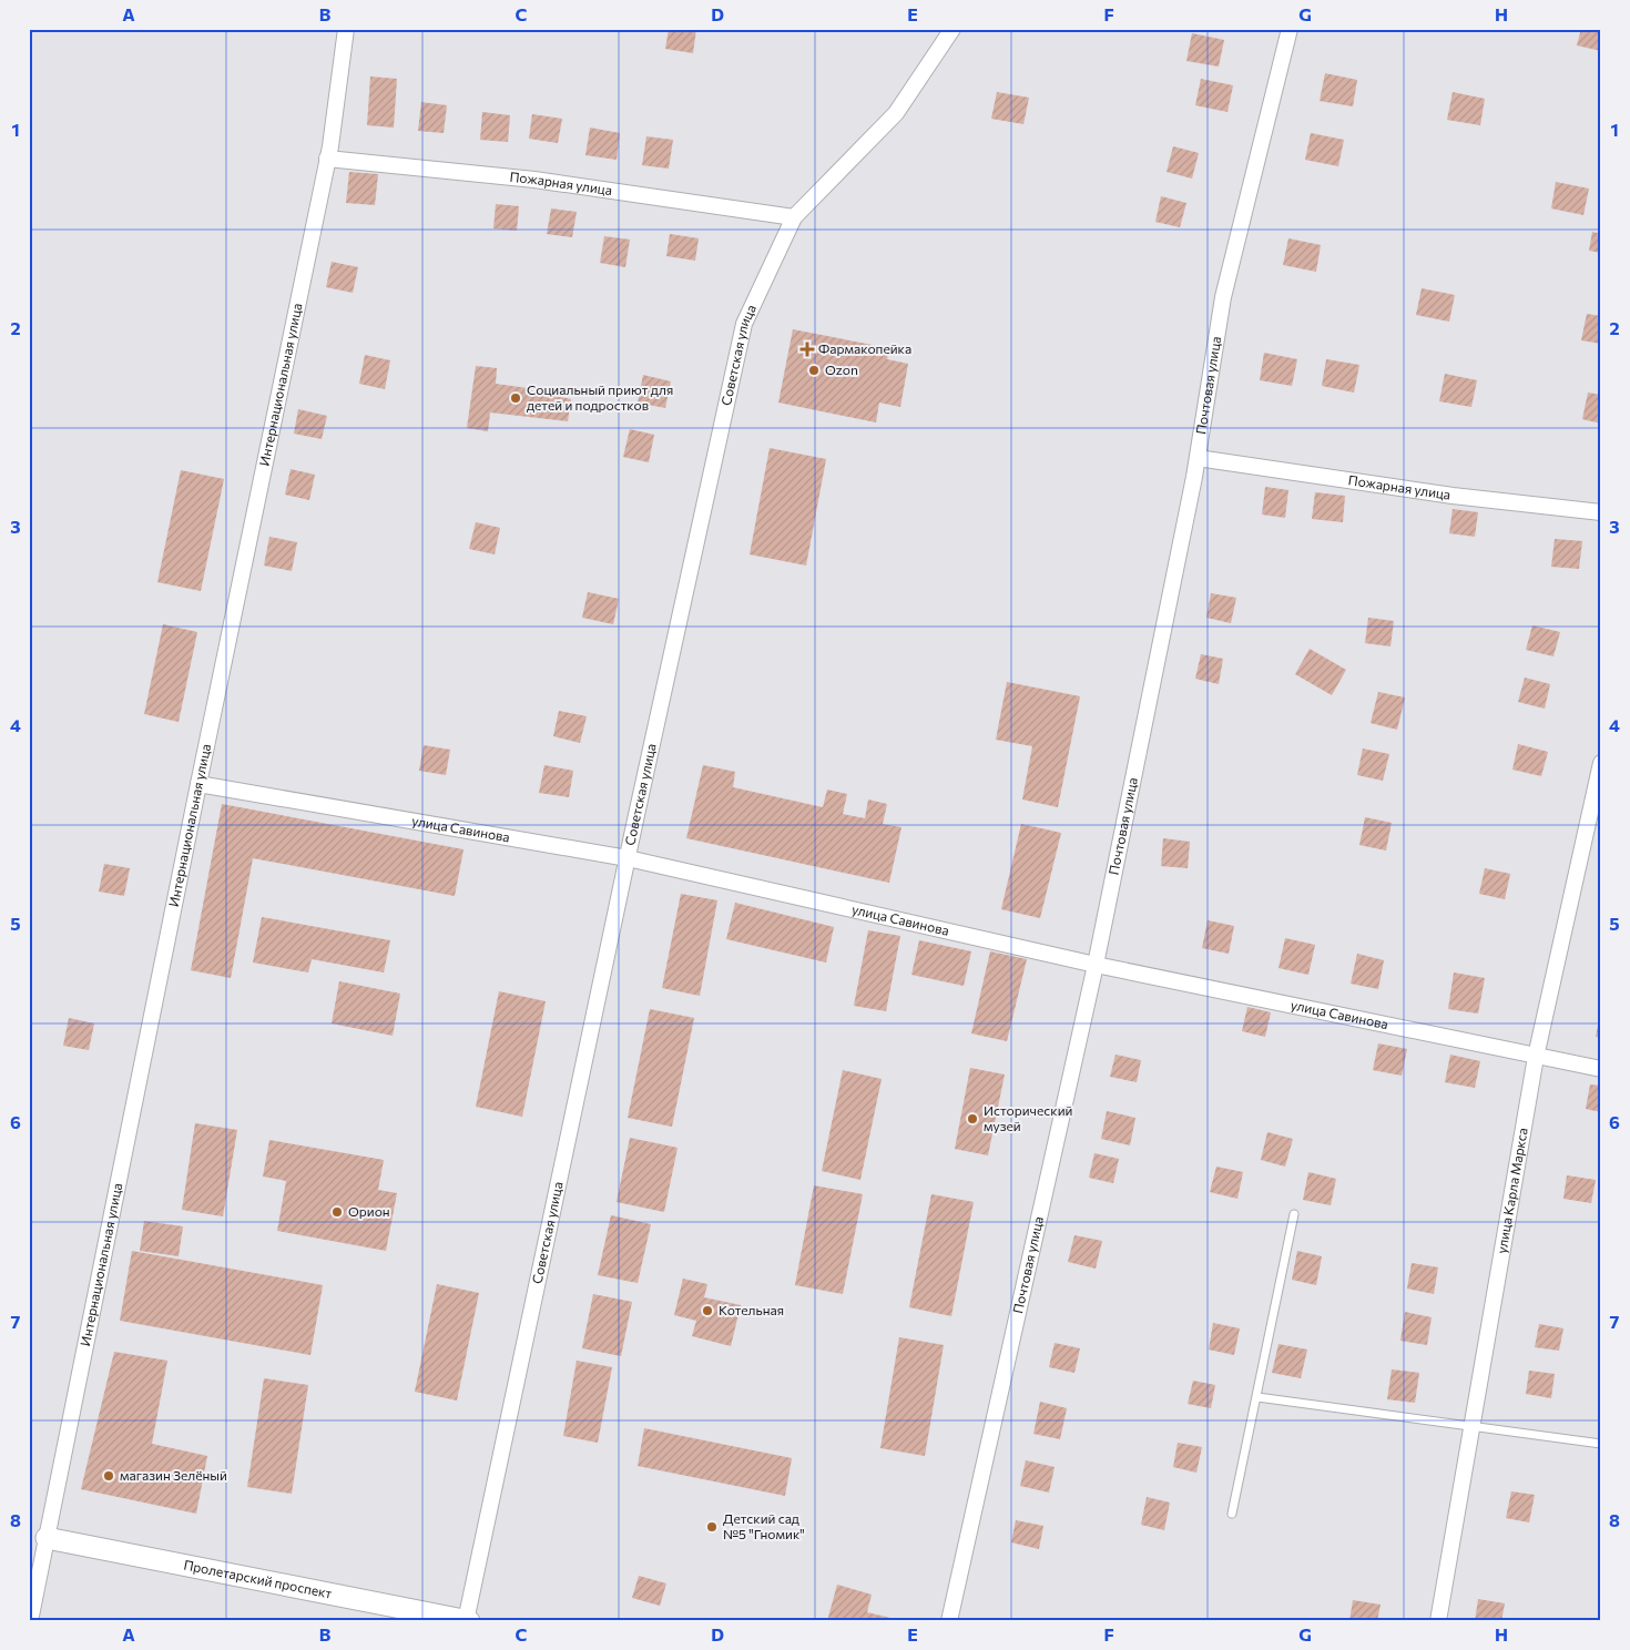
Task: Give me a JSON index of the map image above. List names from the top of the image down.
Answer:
{
  "streets": {
    "street": [
      "Пожарная улица",
      "Советская улица",
      "Почтовая улица",
      "Интернациональная улица",
      "улица Савинова",
      "улица Карла Маркса",
      "Пролетарский проспект"
    ]
  },
  "crossings": [
    ["Пожарная улица", "Советская улица"],
    ["Пожарная улица", "Почтовая улица"],
    ["Пожарная улица", "Интернациональная улица"],
    ["Советская улица", "улица Савинова"],
    ["Советская улица", "Пролетарский проспект"],
    ["Почтовая улица", "улица Савинова"],
    ["Интернациональная улица", "улица Савинова"],
    ["Интернациональная улица", "Пролетарский проспект"],
    ["улица Савинова", "улица Карла Маркса"]
  ],
  "places": {
    "health": ["Фармакопейка"],
    "other": [
      "Ozon",
      "Социальный приют для детей и подростков",
      "Исторический музей",
      "Орион",
      "Котельная",
      "магазин Зелёный",
      "Детский сад №5 \"Гномик\""
    ]
  },
  "grid": {
    "columns": [
      "A",
      "B",
      "C",
      "D",
      "E",
      "F",
      "G",
      "H"
    ],
    "rows": [
      "1",
      "2",
      "3",
      "4",
      "5",
      "6",
      "7",
      "8"
    ]
  }
}
